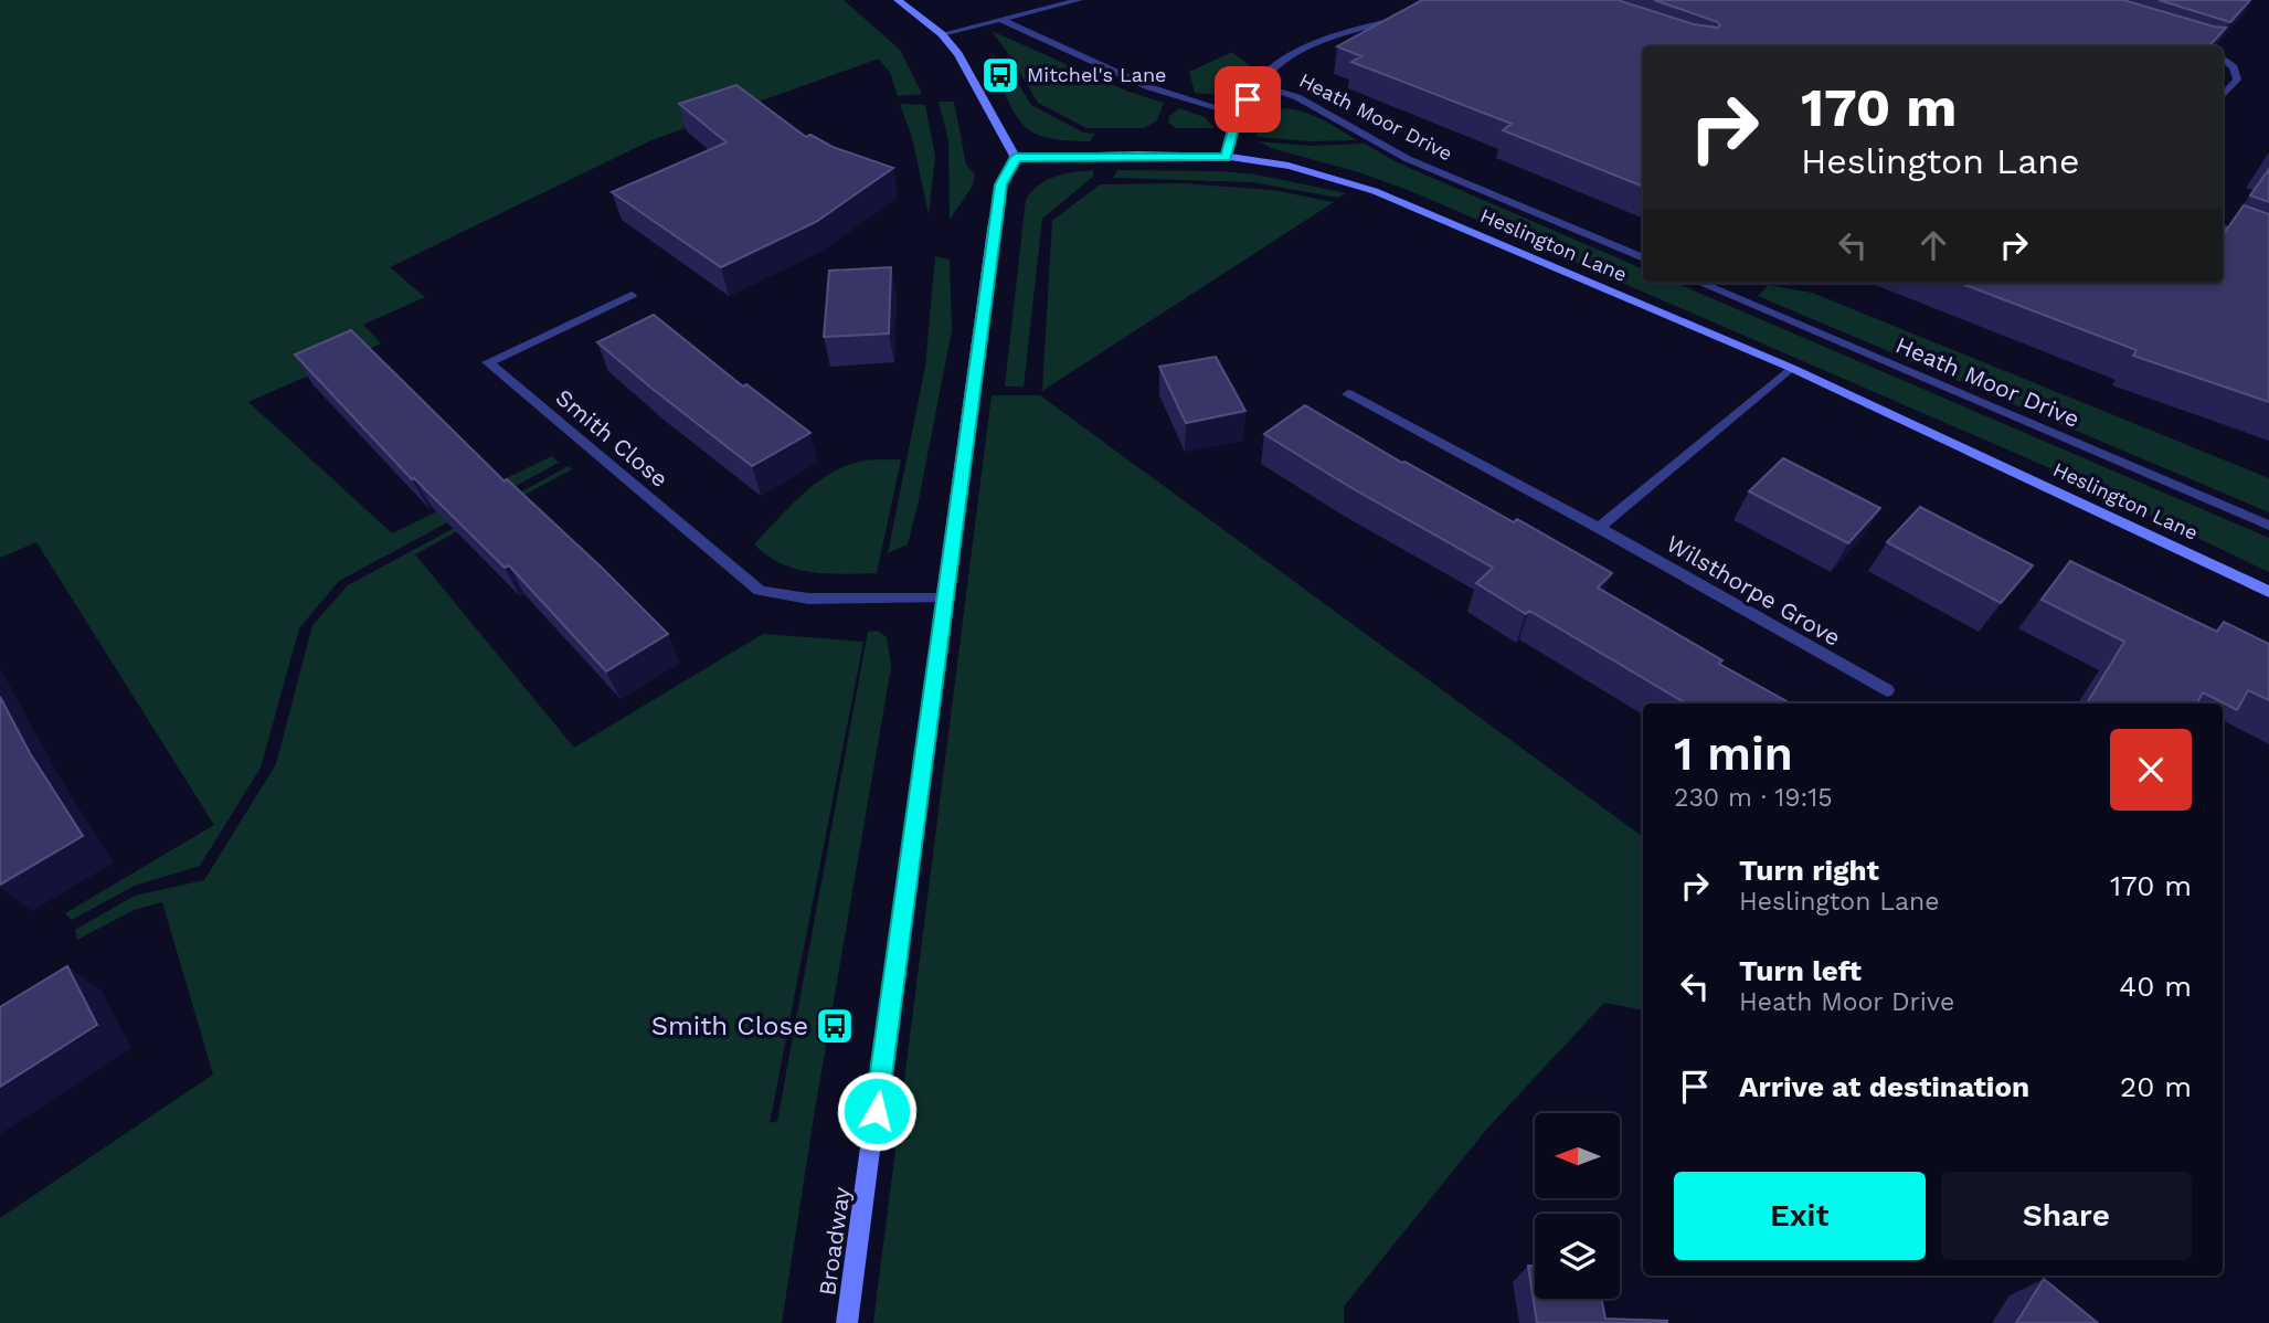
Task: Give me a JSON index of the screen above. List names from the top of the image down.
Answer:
{
  "streets": {
    "street": [
      "Heath Moor Drive",
      "Heslington Lane",
      "Smith Close",
      "Wilsthorpe Grove",
      "Broadway"
    ]
  },
  "crossings": [
    ["Heath Moor Drive", "Heslington Lane"],
    ["Heslington Lane", "Broadway"],
    ["Smith Close", "Broadway"]
  ],
  "places": {
    "bus stop": ["Mitchel's Lane", "Smith Close"]
  },
  "north": "left",
  "page": {
    "turn": ["170 m", "Heslington Lane"],
    "heading": ["1 min", "230 m · 19:15"],
    "list": [
      {
        "name": "Turn right",
        "note": "Heslington Lane",
        "value": "170 m"
      },
      {
        "name": "Turn left",
        "note": "Heath Moor Drive",
        "value": "40 m"
      },
      {
        "name": "Arrive at destination",
        "value": "20 m"
      }
    ],
    "buttons": ["Exit", "Share"]
  }
}
